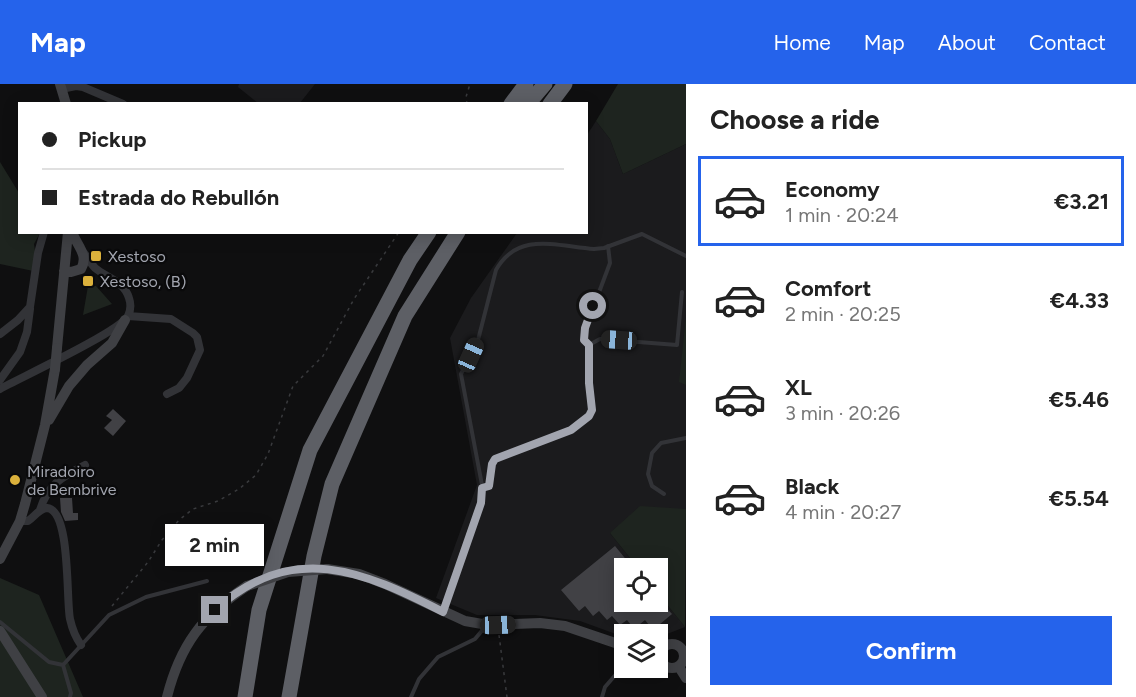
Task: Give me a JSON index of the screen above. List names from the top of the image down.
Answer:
{
  "places": {
    "transit": ["Xestoso", "Xestoso, (B)"],
    "other": ["Miradoiro de Bembrive"]
  },
  "page": {
    "header": "Map",
    "nav": [
      "Home",
      "Map",
      "About",
      "Contact"
    ],
    "heading": "Choose a ride",
    "banner": ["Pickup", "Estrada do Rebullón"],
    "list": [
      {
        "name": "Economy",
        "note": "1 min · 20:24",
        "value": "€3.21"
      },
      {
        "name": "Comfort",
        "note": "2 min · 20:25",
        "value": "€4.33"
      },
      {
        "name": "XL",
        "note": "3 min · 20:26",
        "value": "€5.46"
      },
      {
        "name": "Black",
        "note": "4 min · 20:27",
        "value": "€5.54"
      }
    ],
    "bubble": "2 min",
    "buttons": "Confirm"
  }
}
